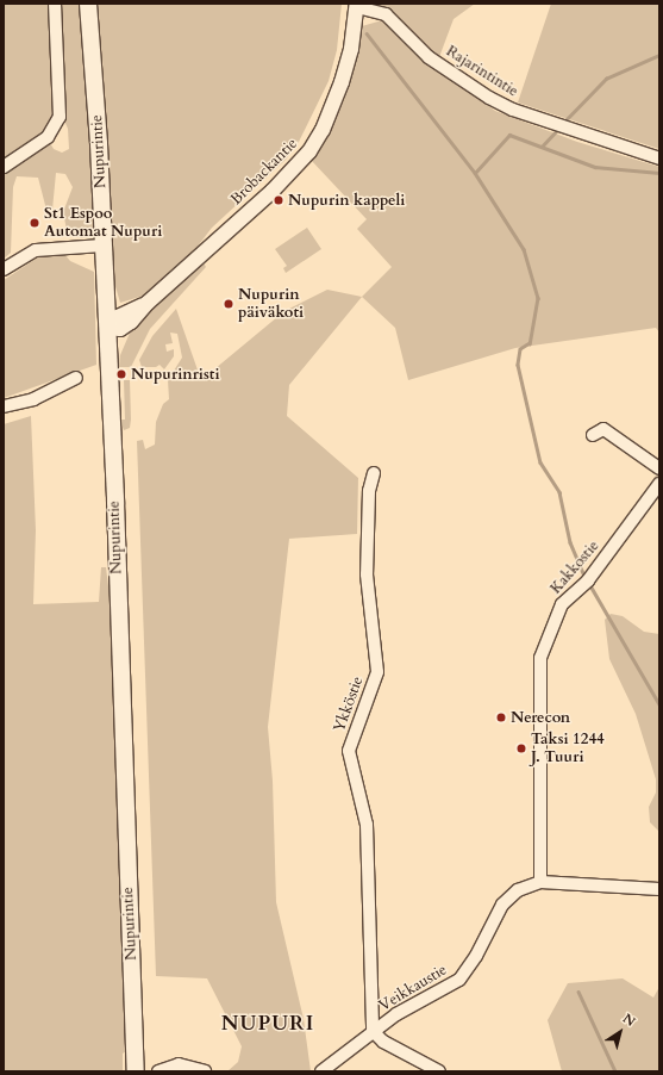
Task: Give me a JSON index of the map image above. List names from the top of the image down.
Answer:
{
  "streets": {
    "main road": ["Nupurintie"],
    "street": [
      "Rajarintintie",
      "Brobackantie",
      "Kakkostie",
      "Ykköstie",
      "Veikkaustie"
    ]
  },
  "crossings": [
    ["Rajarintintie", "Brobackantie"],
    ["Nupurintie", "Brobackantie"],
    ["Kakkostie", "Veikkaustie"],
    ["Ykköstie", "Veikkaustie"]
  ],
  "districts": ["NUPURI"],
  "places": [
    "Nupurin kappeli",
    "St1 Espoo Automat Nupuri",
    "Nupurin päiväkoti",
    "Nupurinristi",
    "Nerecon",
    "Taksi 1244 J. Tuuri"
  ],
  "north": "top right"
}
